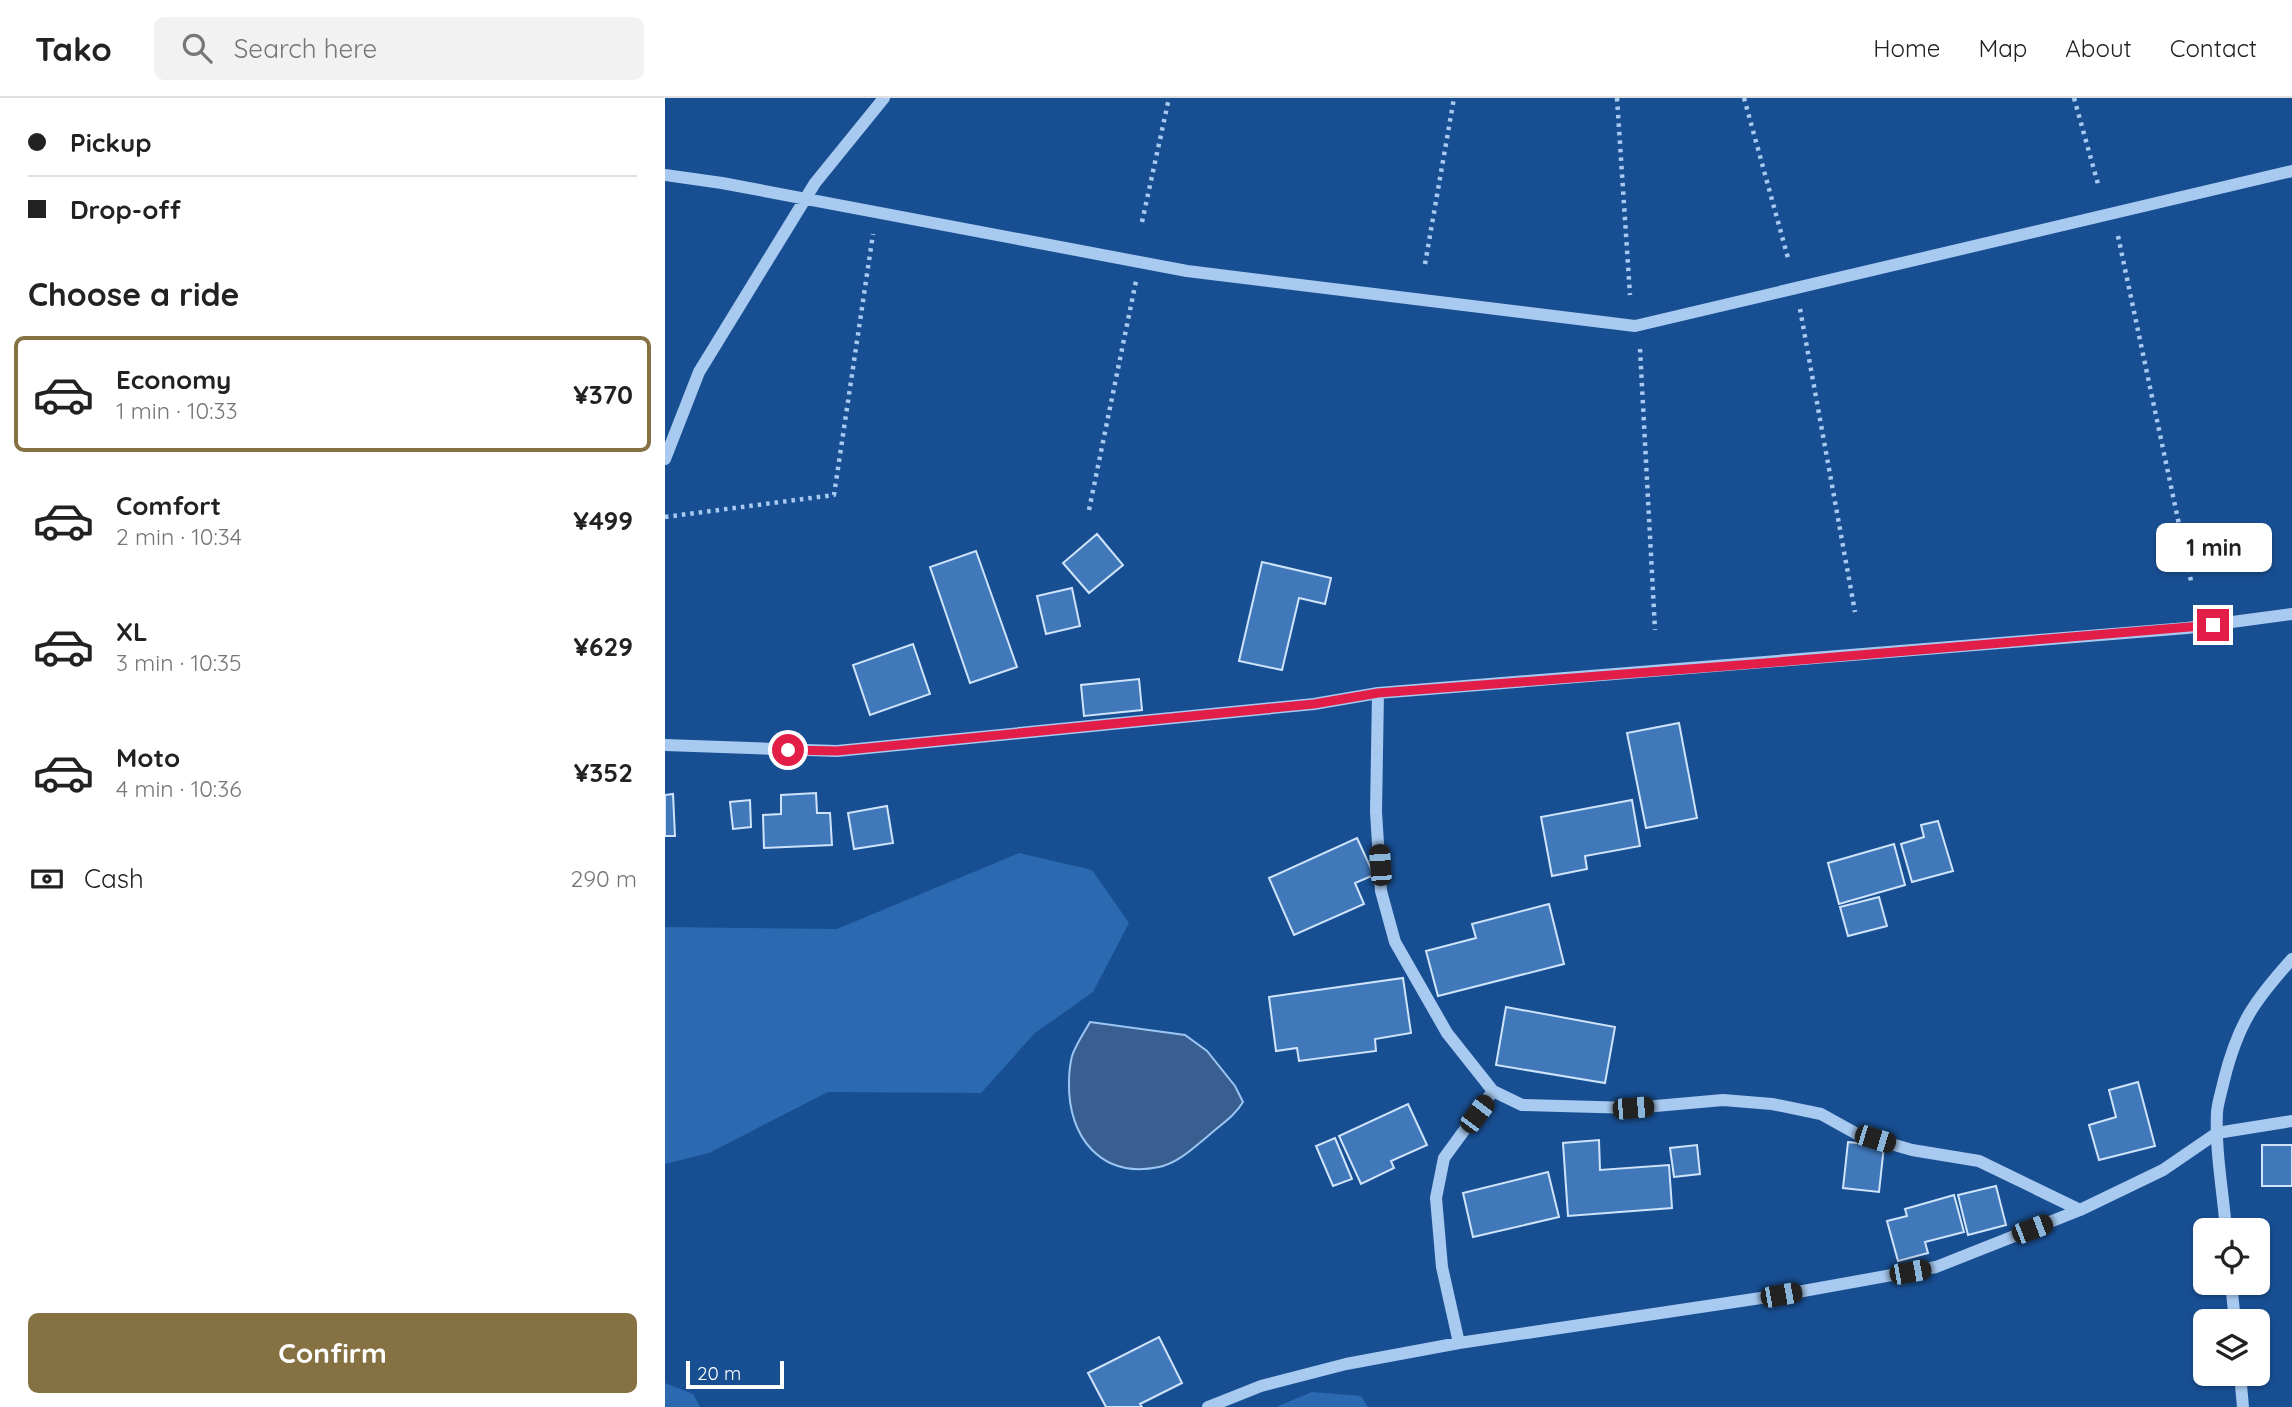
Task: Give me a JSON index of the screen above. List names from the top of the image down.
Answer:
{
  "scale_bar": "20 m",
  "page": {
    "header": "Tako",
    "search": "Search here",
    "nav": [
      "Home",
      "Map",
      "About",
      "Contact"
    ],
    "banner": ["Pickup", "Drop-off"],
    "heading": "Choose a ride",
    "list": [
      {
        "name": "Economy",
        "note": "1 min · 10:33",
        "value": "¥370"
      },
      {
        "name": "Comfort",
        "note": "2 min · 10:34",
        "value": "¥499"
      },
      {
        "name": "XL",
        "note": "3 min · 10:35",
        "value": "¥629"
      },
      {
        "name": "Moto",
        "note": "4 min · 10:36",
        "value": "¥352"
      }
    ],
    "bubble": "1 min",
    "pay": ["Cash", "290 m"],
    "buttons": "Confirm",
    "scale": "20 m"
  }
}
